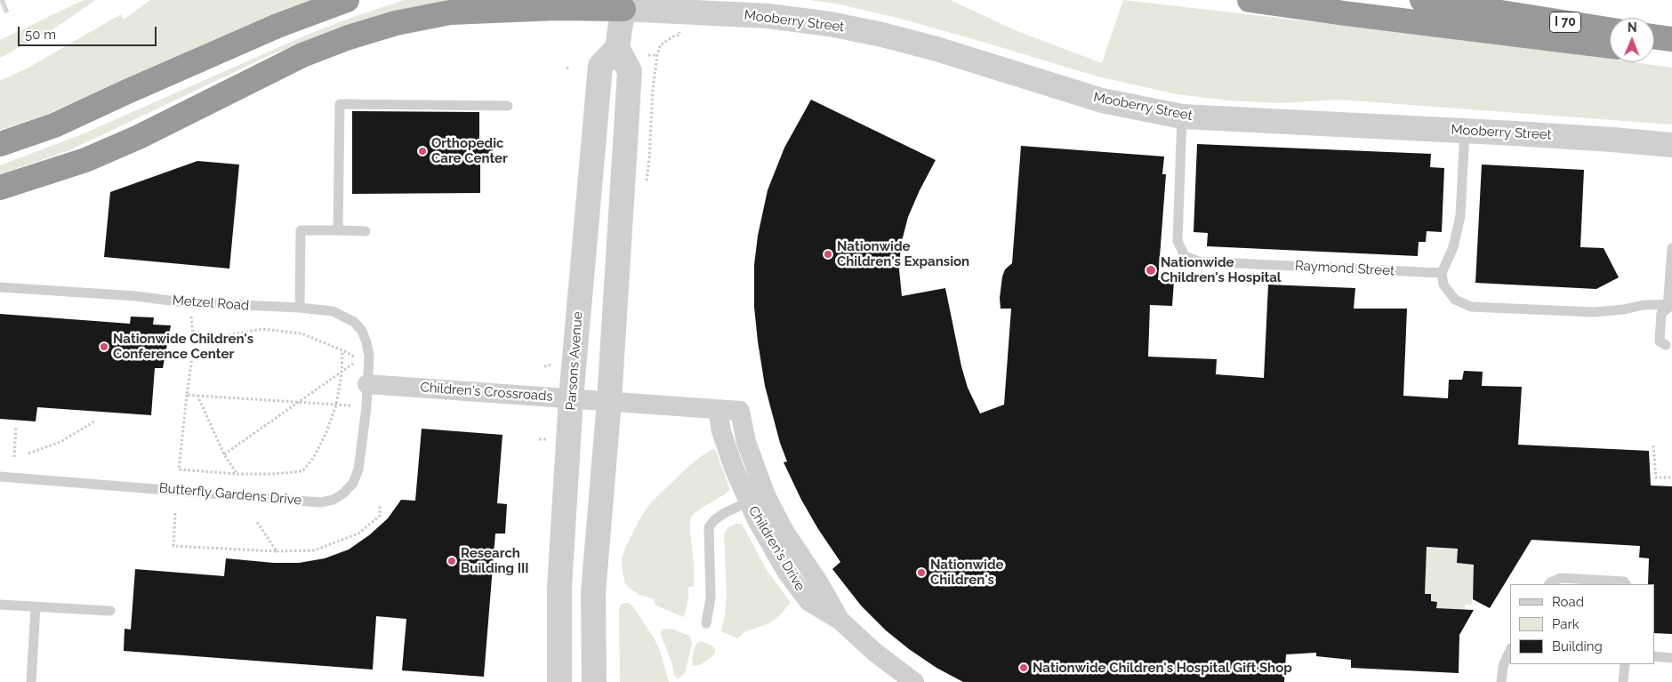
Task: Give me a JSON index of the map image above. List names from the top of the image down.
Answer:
{
  "streets": {
    "highway": ["I 70"],
    "street": [
      "Mooberry Street",
      "Parsons Avenue",
      "Children's Crossroads",
      "Children's Drive"
    ],
    "lane": ["Raymond Street", "Metzel Road", "Butterfly Gardens Drive"]
  },
  "crossings": [
    ["Mooberry Street", "Raymond Street"],
    ["Metzel Road", "Children's Crossroads"],
    ["Metzel Road", "Butterfly Gardens Drive"],
    ["Parsons Avenue", "Children's Crossroads"],
    ["Children's Crossroads", "Butterfly Gardens Drive"],
    ["Children's Crossroads", "Children's Drive"]
  ],
  "places": [
    "Orthopedic Care Center",
    "Nationwide Children's Expansion",
    "Nationwide Children's Hospital",
    "Nationwide Children's Conference Center",
    "Research Building III",
    "Nationwide Children's",
    "Nationwide Children's Hospital Gift Shop"
  ],
  "legend": ["Road", "Park", "Building"],
  "scale_bar": "50 m",
  "north": "top"
}
